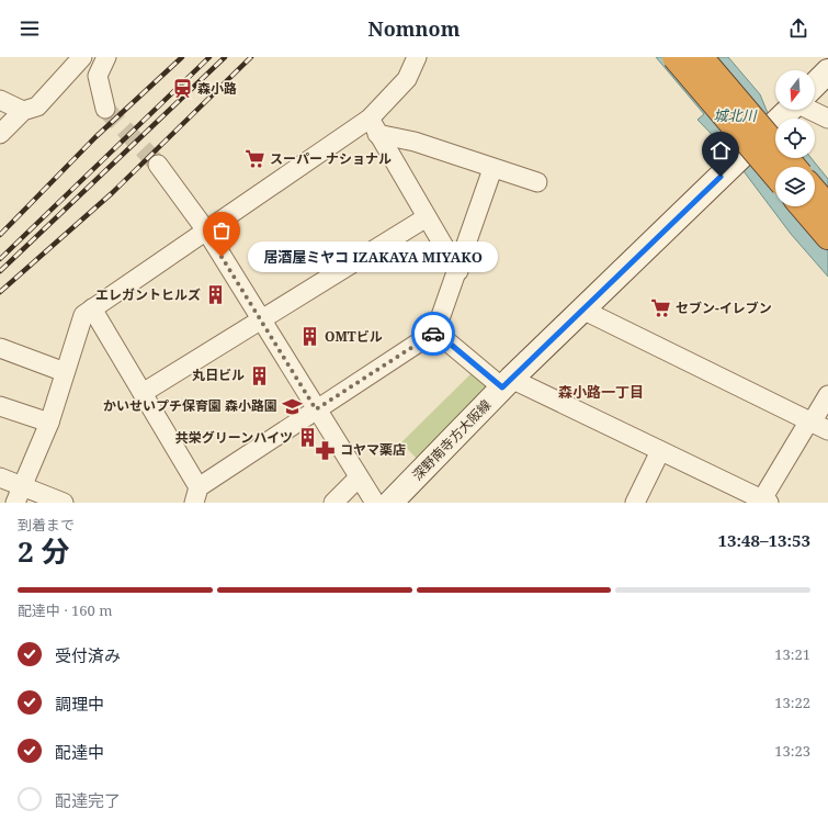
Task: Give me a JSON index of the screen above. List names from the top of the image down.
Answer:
{
  "streets": {
    "main road": ["深野南寺方大阪線"]
  },
  "districts": ["森小路一丁目"],
  "water": ["城北川"],
  "places": {
    "station": ["森小路"],
    "supermarket": ["スーパー ナショナル", "セブン-イレブン"],
    "other": ["居酒屋ミヤコ IZAKAYA MIYAKO"],
    "building": [
      "エレガントヒルズ",
      "OMTビル",
      "丸日ビル",
      "共栄グリーンハイツ"
    ],
    "school or university": ["かいせいプチ保育園 森小路園"],
    "pharmacy": ["コヤマ薬店"]
  },
  "north": "bottom",
  "page": {
    "header": "Nomnom",
    "bubble": "居酒屋ミヤコ IZAKAYA MIYAKO",
    "heading": ["2 分", "到着まで", "13:48–13:53"],
    "bar": "配達中 · 160 m",
    "list": [
      ["受付済み", "13:21"],
      ["調理中", "13:22"],
      ["配達中", "13:23"],
      "配達完了"
    ]
  }
}
